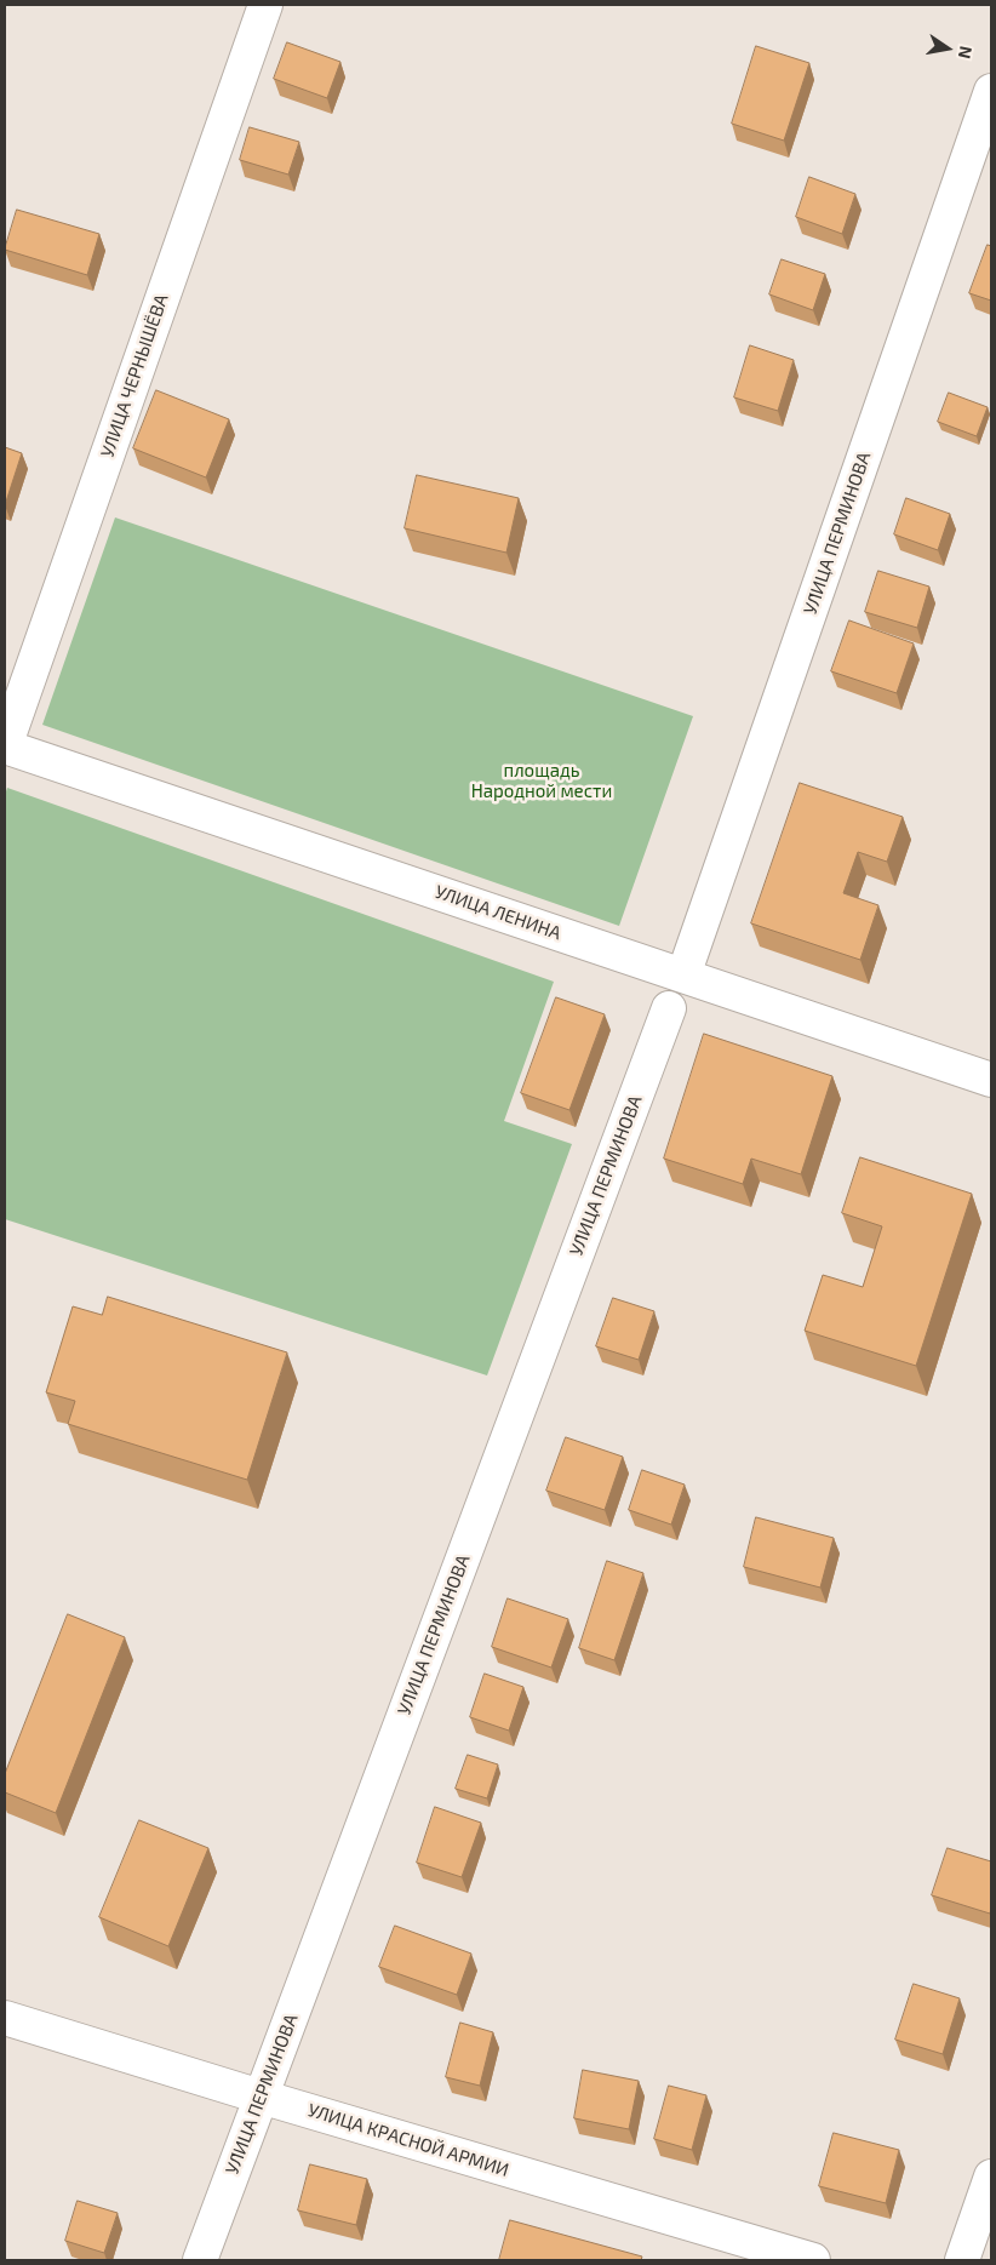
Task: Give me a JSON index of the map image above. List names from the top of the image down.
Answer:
{
  "streets": {
    "street": [
      "УЛИЦА ЧЕРНЫШЁВА",
      "УЛИЦА ПЕРМИНОВА",
      "УЛИЦА ЛЕНИНА",
      "УЛИЦА КРАСНОЙ АРМИИ"
    ]
  },
  "crossings": [
    ["УЛИЦА ЧЕРНЫШЁВА", "УЛИЦА ЛЕНИНА"],
    ["УЛИЦА ПЕРМИНОВА", "УЛИЦА ЛЕНИНА"],
    ["УЛИЦА ПЕРМИНОВА", "УЛИЦА КРАСНОЙ АРМИИ"]
  ],
  "parks": ["площадь Народной мести"],
  "north": "right"
}
